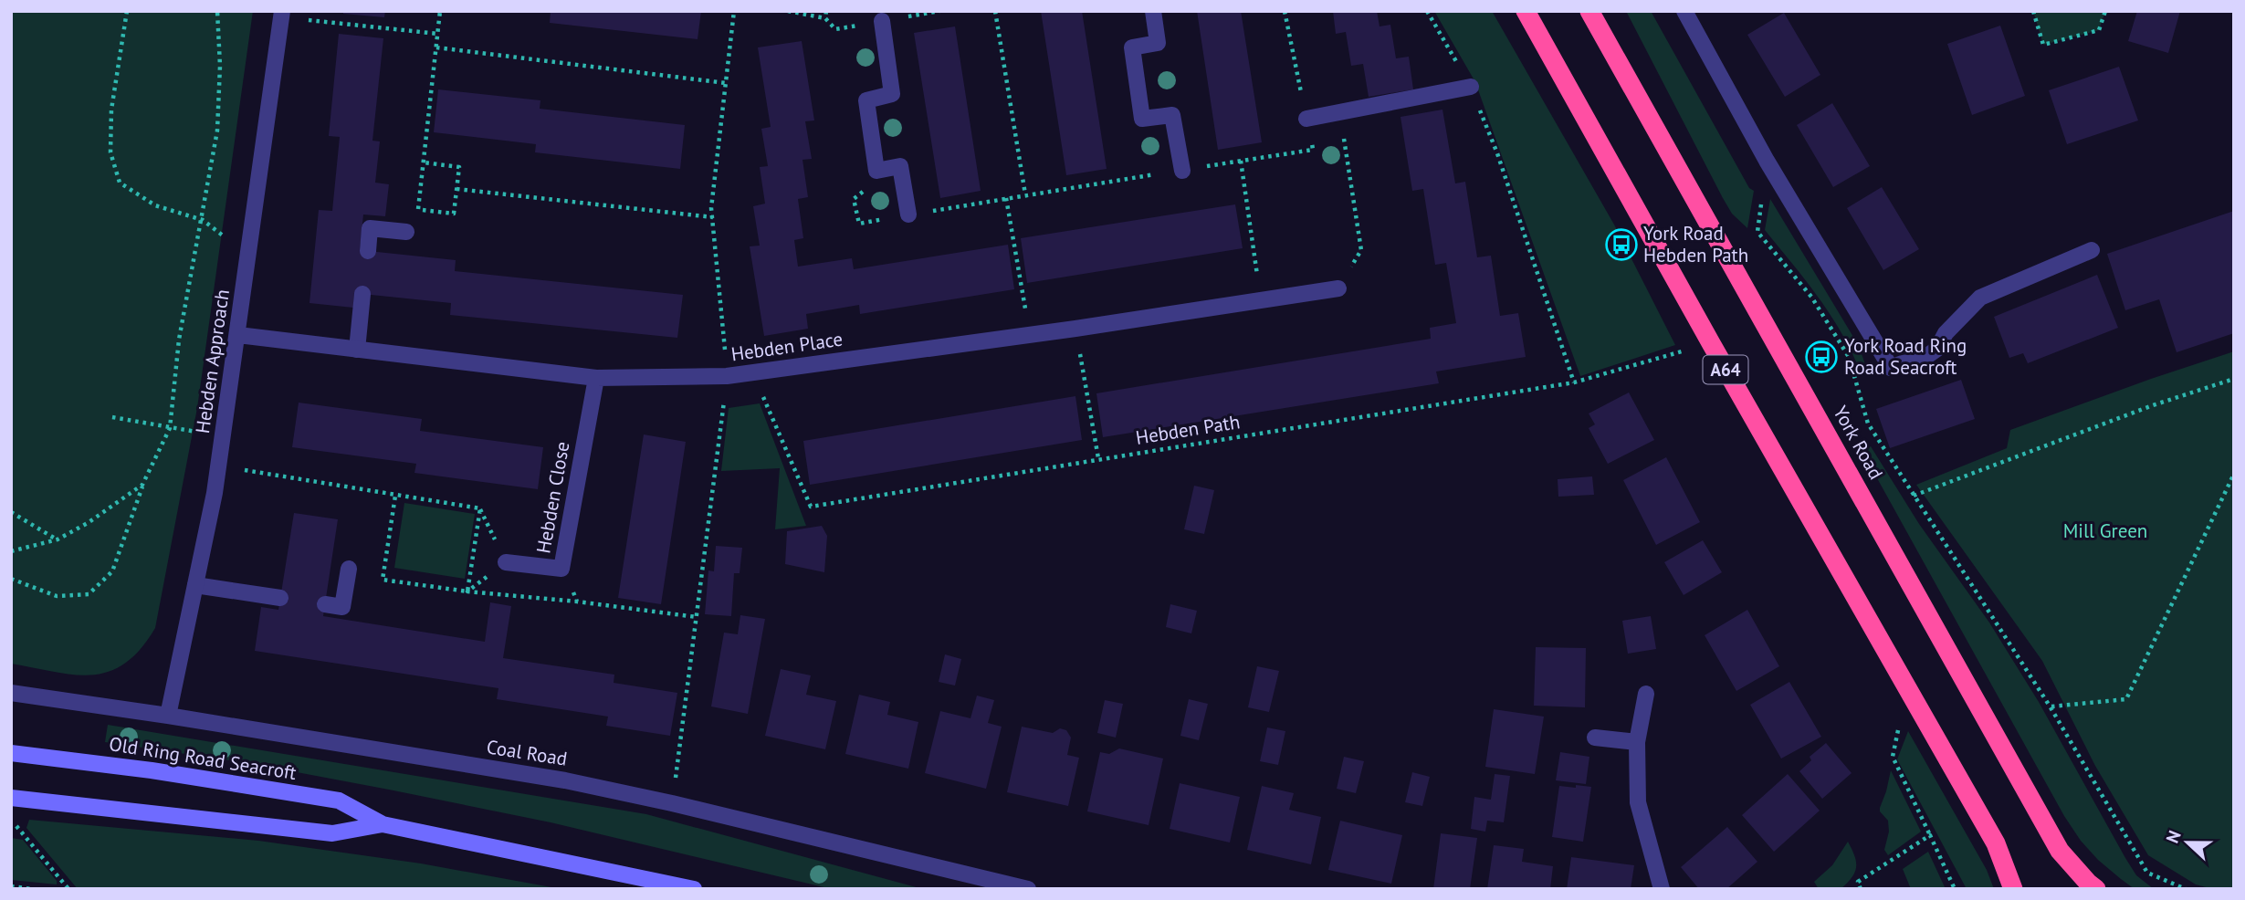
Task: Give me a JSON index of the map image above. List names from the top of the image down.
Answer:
{
  "streets": {
    "highway": ["A64", "York Road"],
    "main road": ["Old Ring Road Seacroft"],
    "street": [
      "Hebden Place",
      "Hebden Approach",
      "Hebden Close",
      "Coal Road"
    ],
    "path": ["Hebden Path"]
  },
  "crossings": [
    ["Hebden Place", "Hebden Approach"],
    ["Hebden Place", "Hebden Path"],
    ["Hebden Place", "Hebden Close"],
    ["Hebden Approach", "Coal Road"],
    ["A64", "Hebden Path"]
  ],
  "parks": ["Mill Green"],
  "places": {
    "bus stop": ["York Road Hebden Path", "York Road Ring Road Seacroft"]
  },
  "north": "left"
}
